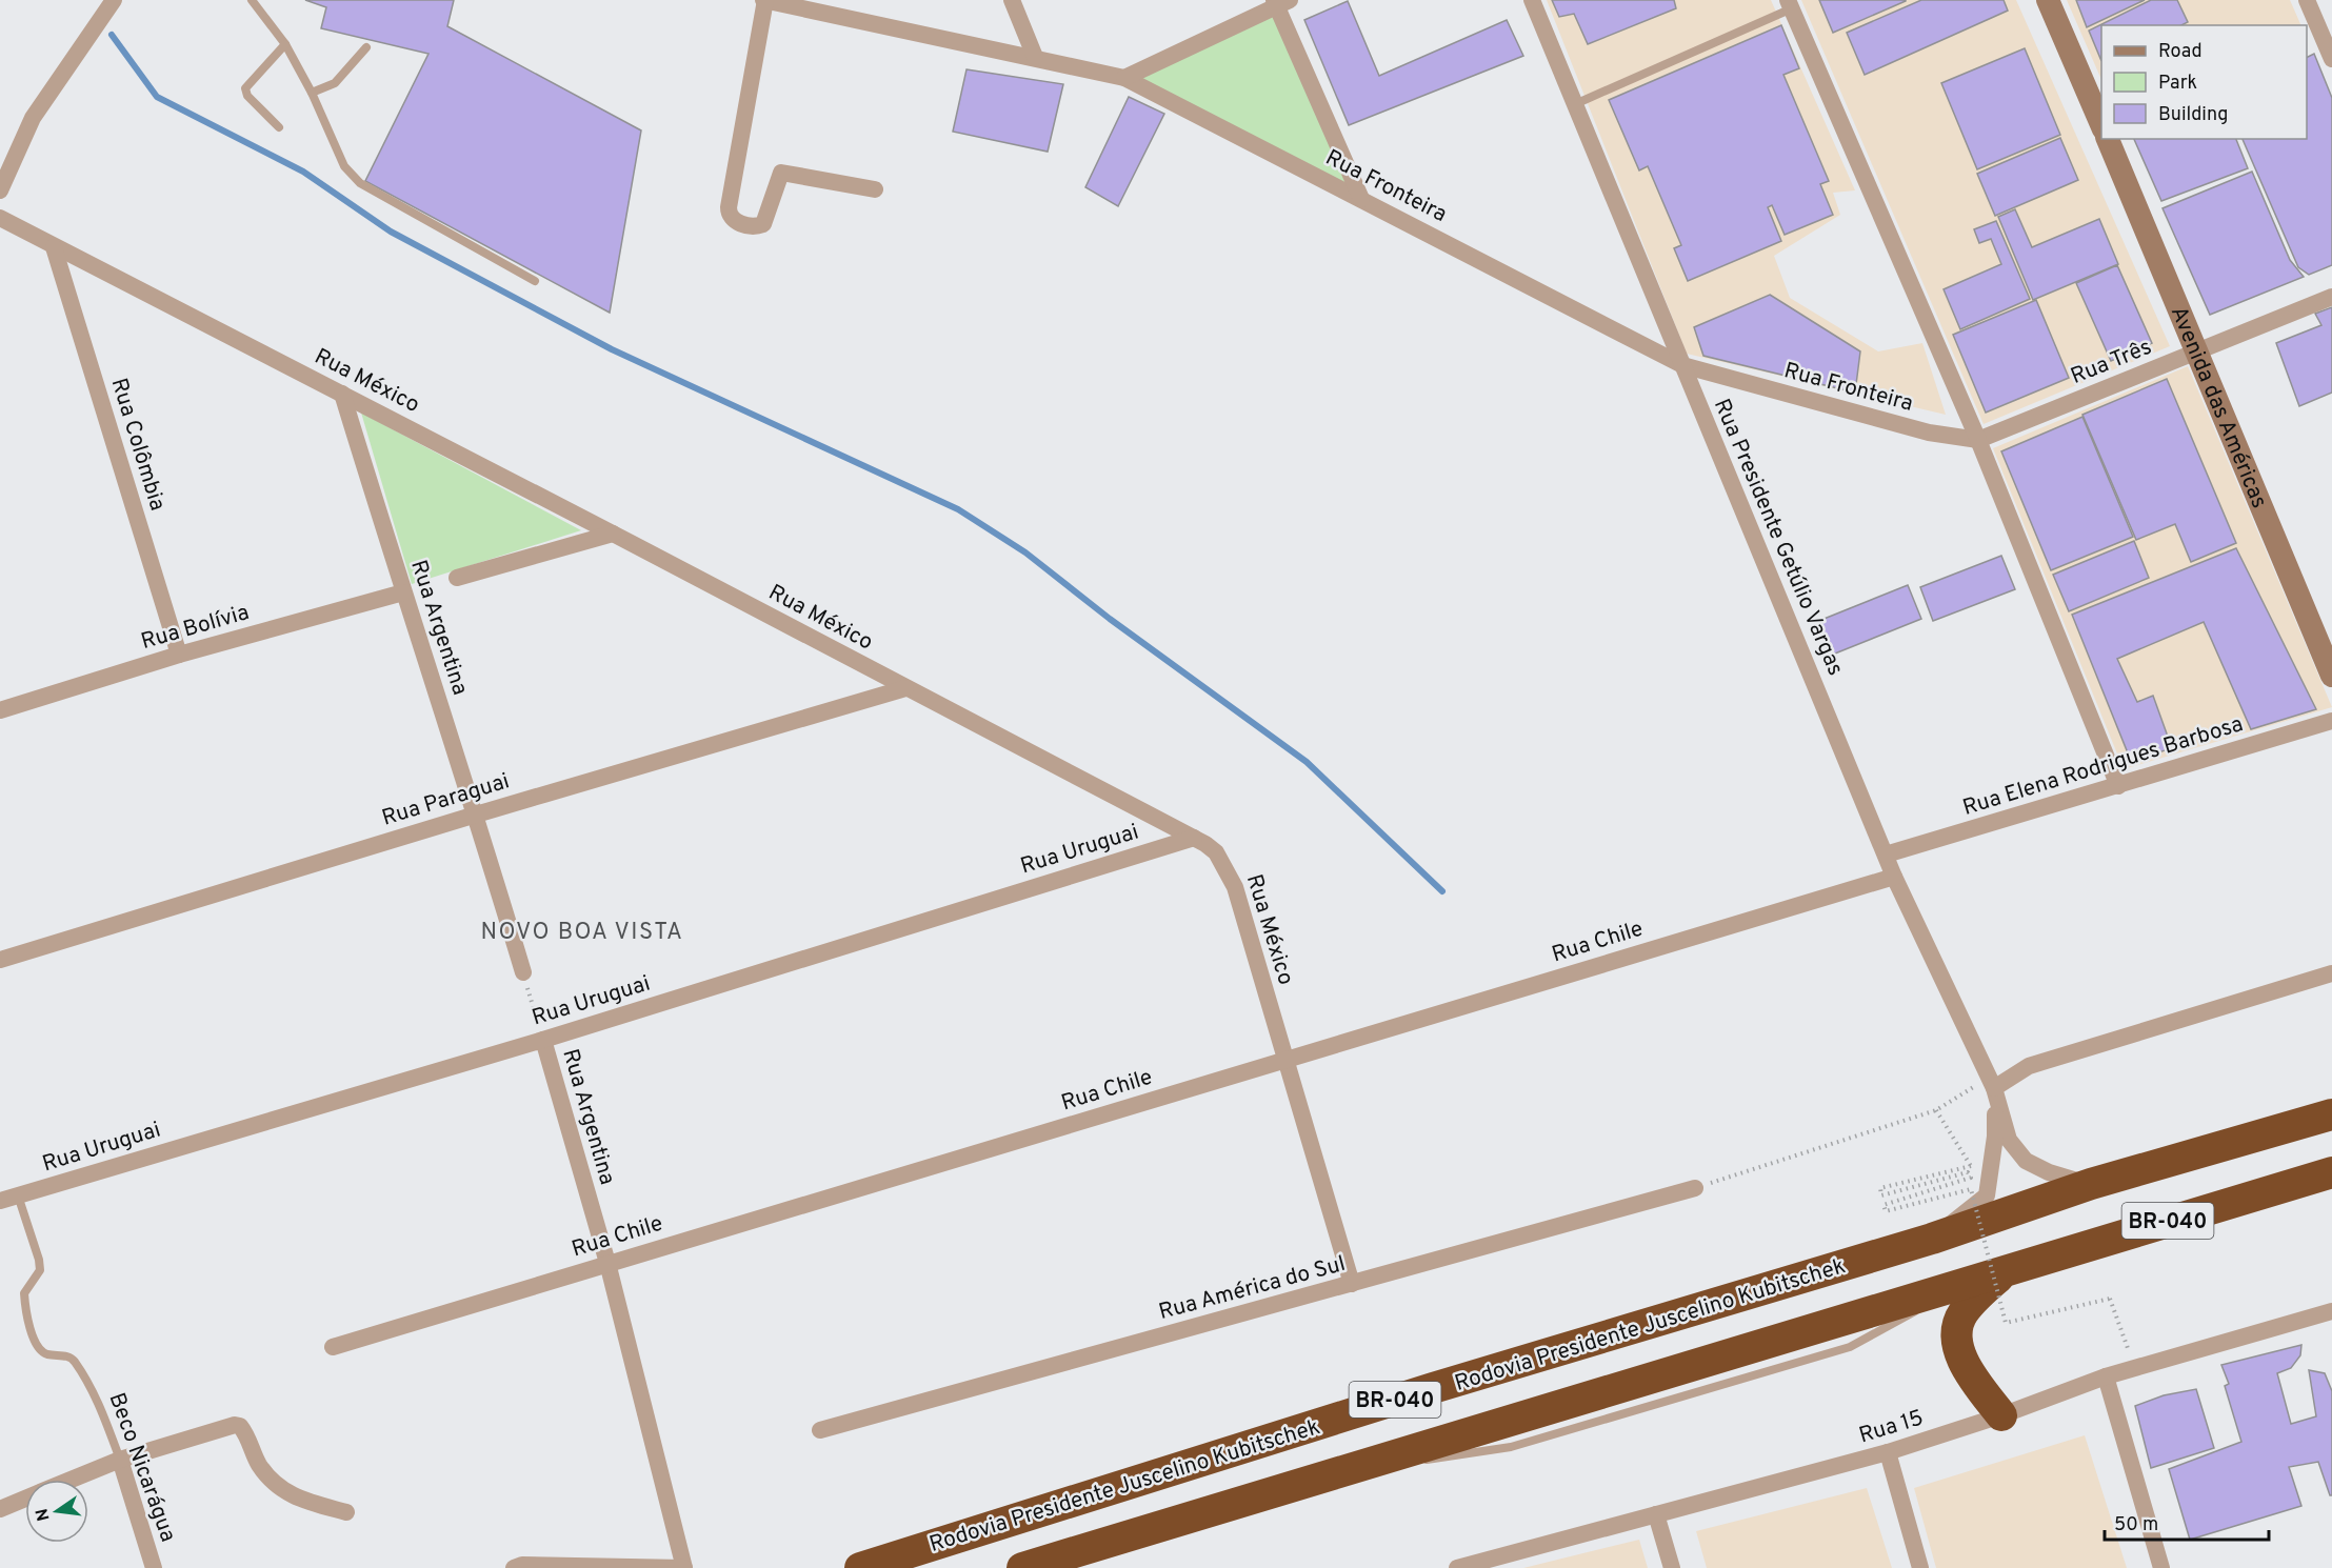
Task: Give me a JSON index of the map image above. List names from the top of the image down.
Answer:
{
  "streets": {
    "highway": ["BR-040", "Rodovia Presidente Juscelino Kubitschek"],
    "main road": ["Avenida das Américas"],
    "street": [
      "Rua Fronteira",
      "Rua Três",
      "Rua México",
      "Rua Colômbia",
      "Rua Presidente Getúlio Vargas",
      "Rua Bolívia",
      "Rua Argentina",
      "Rua Elena Rodrigues Barbosa",
      "Rua Paraguai",
      "Rua Uruguai",
      "Rua Chile",
      "Rua América do Sul",
      "Rua 15",
      "Beco Nicarágua"
    ]
  },
  "crossings": [
    ["Rua Fronteira", "Rua Três"],
    ["Rua Fronteira", "Rua Presidente Getúlio Vargas"],
    ["Rua Três", "Avenida das Américas"],
    ["Rua México", "Rua Colômbia"],
    ["Rua México", "Rua Argentina"],
    ["Rua México", "Rua Paraguai"],
    ["Rua México", "Rua Uruguai"],
    ["Rua México", "Rua Chile"],
    ["Rua México", "Rua América do Sul"],
    ["Rua Colômbia", "Rua Bolívia"],
    ["Rua Presidente Getúlio Vargas", "Rua Elena Rodrigues Barbosa"],
    ["Rua Presidente Getúlio Vargas", "Rua Chile"],
    ["Rua Presidente Getúlio Vargas", "Rodovia Presidente Juscelino Kubitschek"],
    ["Rua Bolívia", "Rua Argentina"],
    ["Rua Argentina", "Rua Paraguai"],
    ["Rua Argentina", "Rua Uruguai"],
    ["Rua Argentina", "Rua Chile"],
    ["Rua Uruguai", "Beco Nicarágua"]
  ],
  "districts": ["NOVO BOA VISTA"],
  "legend": ["Road", "Park", "Building"],
  "scale_bar": "50 m",
  "north": "left"
}
